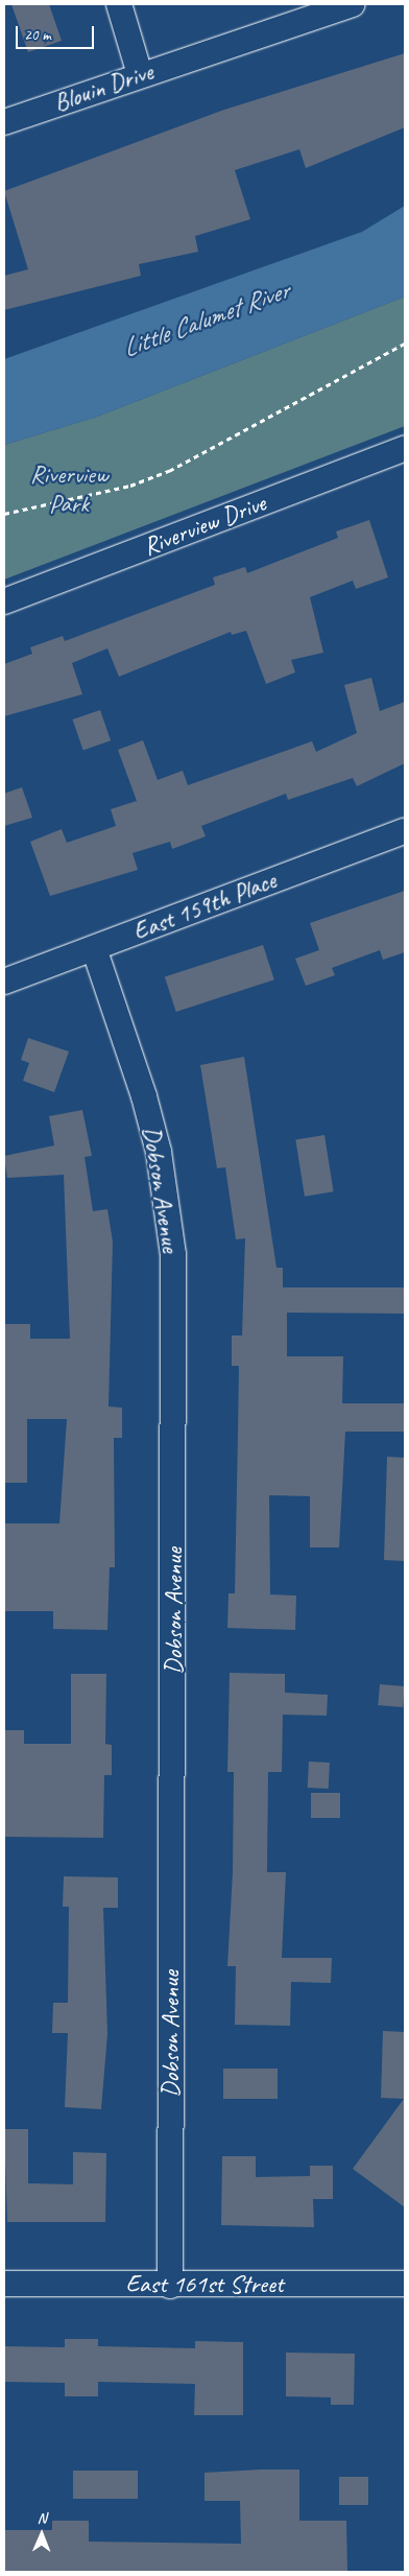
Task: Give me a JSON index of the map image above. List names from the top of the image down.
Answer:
{
  "streets": {
    "street": [
      "Blouin Drive",
      "Riverview Drive",
      "East 159th Place",
      "Dobson Avenue",
      "East 161st Street"
    ]
  },
  "crossings": [
    ["East 159th Place", "Dobson Avenue"],
    ["Dobson Avenue", "East 161st Street"]
  ],
  "water": ["Little Calumet River"],
  "parks": ["Riverview Park"],
  "scale_bar": "20 m",
  "north": "top"
}
